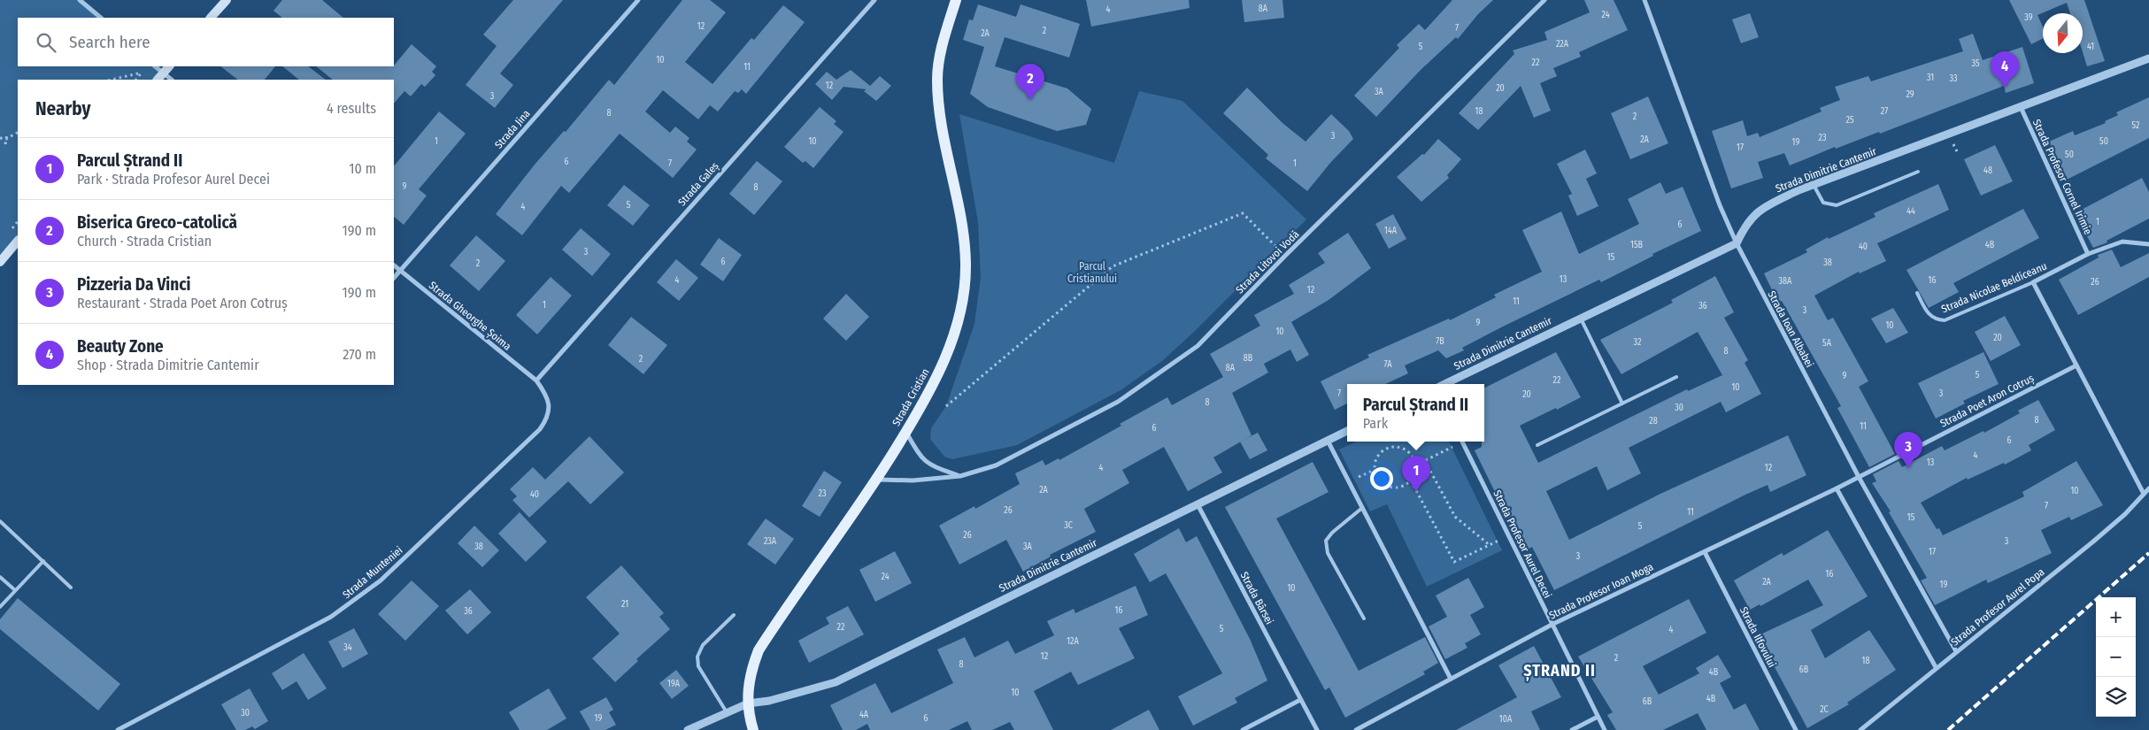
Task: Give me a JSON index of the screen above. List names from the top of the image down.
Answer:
{
  "streets": {
    "main road": ["Strada Cristian"],
    "street": [
      "Strada Jina",
      "Strada Dimitrie Cantemir",
      "Strada Profesor Cornel Irimie",
      "Strada Galeș",
      "Strada Litovoi Vodă",
      "Strada Nicolae Beldiceanu",
      "Strada Gheorghe Șoima",
      "Strada Ioan Albabei",
      "Strada Poet Aron Cotruș",
      "Strada Profesor Aurel Decei",
      "Strada Munteniei",
      "Strada Profesor Ioan Moga",
      "Strada Bârsei",
      "Strada Profesor Aurel Popa",
      "Strada Ilfovului"
    ]
  },
  "crossings": [
    ["Strada Jina", "Strada Gheorghe Șoima"],
    ["Strada Dimitrie Cantemir", "Strada Profesor Cornel Irimie"],
    ["Strada Dimitrie Cantemir", "Strada Ioan Albabei"],
    ["Strada Dimitrie Cantemir", "Strada Cristian"],
    ["Strada Dimitrie Cantemir", "Strada Bârsei"],
    ["Strada Profesor Cornel Irimie", "Strada Nicolae Beldiceanu"],
    ["Strada Galeș", "Strada Gheorghe Șoima"],
    ["Strada Galeș", "Strada Munteniei"],
    ["Strada Litovoi Vodă", "Strada Cristian"],
    ["Strada Gheorghe Șoima", "Strada Munteniei"],
    ["Strada Ioan Albabei", "Strada Poet Aron Cotruș"],
    ["Strada Ioan Albabei", "Strada Profesor Ioan Moga"],
    ["Strada Ioan Albabei", "Strada Profesor Aurel Popa"],
    ["Strada Poet Aron Cotruș", "Strada Profesor Ioan Moga"],
    ["Strada Profesor Aurel Decei", "Strada Profesor Ioan Moga"],
    ["Strada Profesor Ioan Moga", "Strada Ilfovului"]
  ],
  "districts": ["ȘTRAND II"],
  "parks": ["Parcul Cristianului"],
  "house_numbers": [
    "8A",
    "4",
    "24",
    "39",
    "12",
    "7",
    "2",
    "2A",
    "22A",
    "5",
    "41",
    "10",
    "22",
    "35",
    "11",
    "31",
    "33",
    "12",
    "20",
    "3A",
    "29",
    "3",
    "18",
    "27",
    "8",
    "2",
    "25",
    "52",
    "3",
    "23",
    "2A",
    "1",
    "10",
    "50",
    "19",
    "17",
    "50",
    "6",
    "7",
    "1",
    "48",
    "9",
    "8",
    "5",
    "4",
    "44",
    "1",
    "6",
    "14A",
    "15B",
    "4B",
    "40",
    "3",
    "15",
    "6",
    "38",
    "2",
    "13",
    "4",
    "16",
    "38A",
    "26",
    "12",
    "11",
    "1",
    "36",
    "3",
    "9",
    "10",
    "10",
    "20",
    "7B",
    "32",
    "5A",
    "8",
    "8B",
    "2",
    "7A",
    "8A",
    "5",
    "9",
    "22",
    "10",
    "7",
    "3",
    "20",
    "8",
    "30",
    "8",
    "28",
    "11",
    "6",
    "6",
    "4",
    "13",
    "4",
    "12",
    "2A",
    "10",
    "23",
    "40",
    "7",
    "26",
    "11",
    "15",
    "3C",
    "5",
    "26",
    "23A",
    "3",
    "38",
    "3A",
    "17",
    "3",
    "16",
    "24",
    "2A",
    "19",
    "10",
    "21",
    "16",
    "36",
    "22",
    "5",
    "4",
    "12A",
    "34",
    "12",
    "2",
    "18",
    "8",
    "6B",
    "4B",
    "19A",
    "10",
    "4B",
    "6B",
    "2C",
    "30",
    "4A",
    "19",
    "6",
    "10A"
  ],
  "north": "bottom",
  "page": {
    "search": "Search here",
    "pins": [
      "4",
      "2",
      "3",
      "1"
    ],
    "heading": ["Nearby", "4 results"],
    "list": [
      {
        "mark": "1",
        "name": "Parcul Ștrand II",
        "note": "Park · Strada Profesor Aurel Decei",
        "value": "10 m"
      },
      {
        "mark": "2",
        "name": "Biserica Greco-catolică",
        "note": "Church · Strada Cristian",
        "value": "190 m"
      },
      {
        "mark": "3",
        "name": "Pizzeria Da Vinci",
        "note": "Restaurant · Strada Poet Aron Cotruș",
        "value": "190 m"
      },
      {
        "mark": "4",
        "name": "Beauty Zone",
        "note": "Shop · Strada Dimitrie Cantemir",
        "value": "270 m"
      }
    ],
    "popup": ["Parcul Ștrand II", "Park"],
    "map_buttons": ["+", "−"]
  }
}
